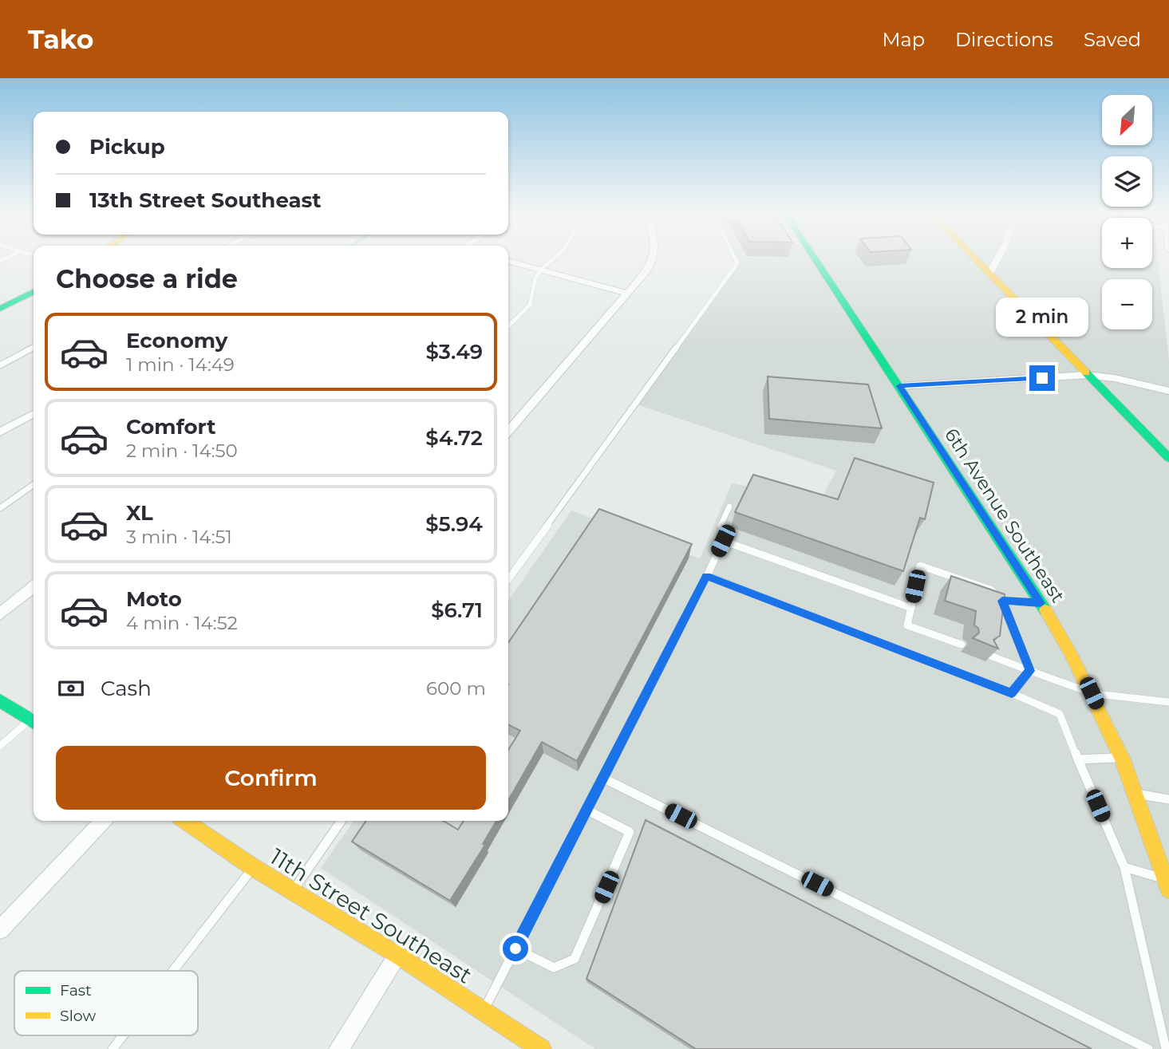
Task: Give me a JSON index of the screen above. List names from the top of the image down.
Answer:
{
  "streets": {
    "street": ["6th Avenue Southeast", "11th Street Southeast"]
  },
  "legend": ["Fast", "Slow"],
  "north": "bottom left",
  "page": {
    "header": "Tako",
    "nav": ["Map", "Directions", "Saved"],
    "map_buttons": ["+", "−"],
    "banner": ["Pickup", "13th Street Southeast"],
    "heading": "Choose a ride",
    "bubble": "2 min",
    "list": [
      {
        "name": "Economy",
        "note": "1 min · 14:49",
        "value": "$3.49"
      },
      {
        "name": "Comfort",
        "note": "2 min · 14:50",
        "value": "$4.72"
      },
      {
        "name": "XL",
        "note": "3 min · 14:51",
        "value": "$5.94"
      },
      {
        "name": "Moto",
        "note": "4 min · 14:52",
        "value": "$6.71"
      }
    ],
    "pay": ["Cash", "600 m"],
    "buttons": "Confirm"
  }
}
